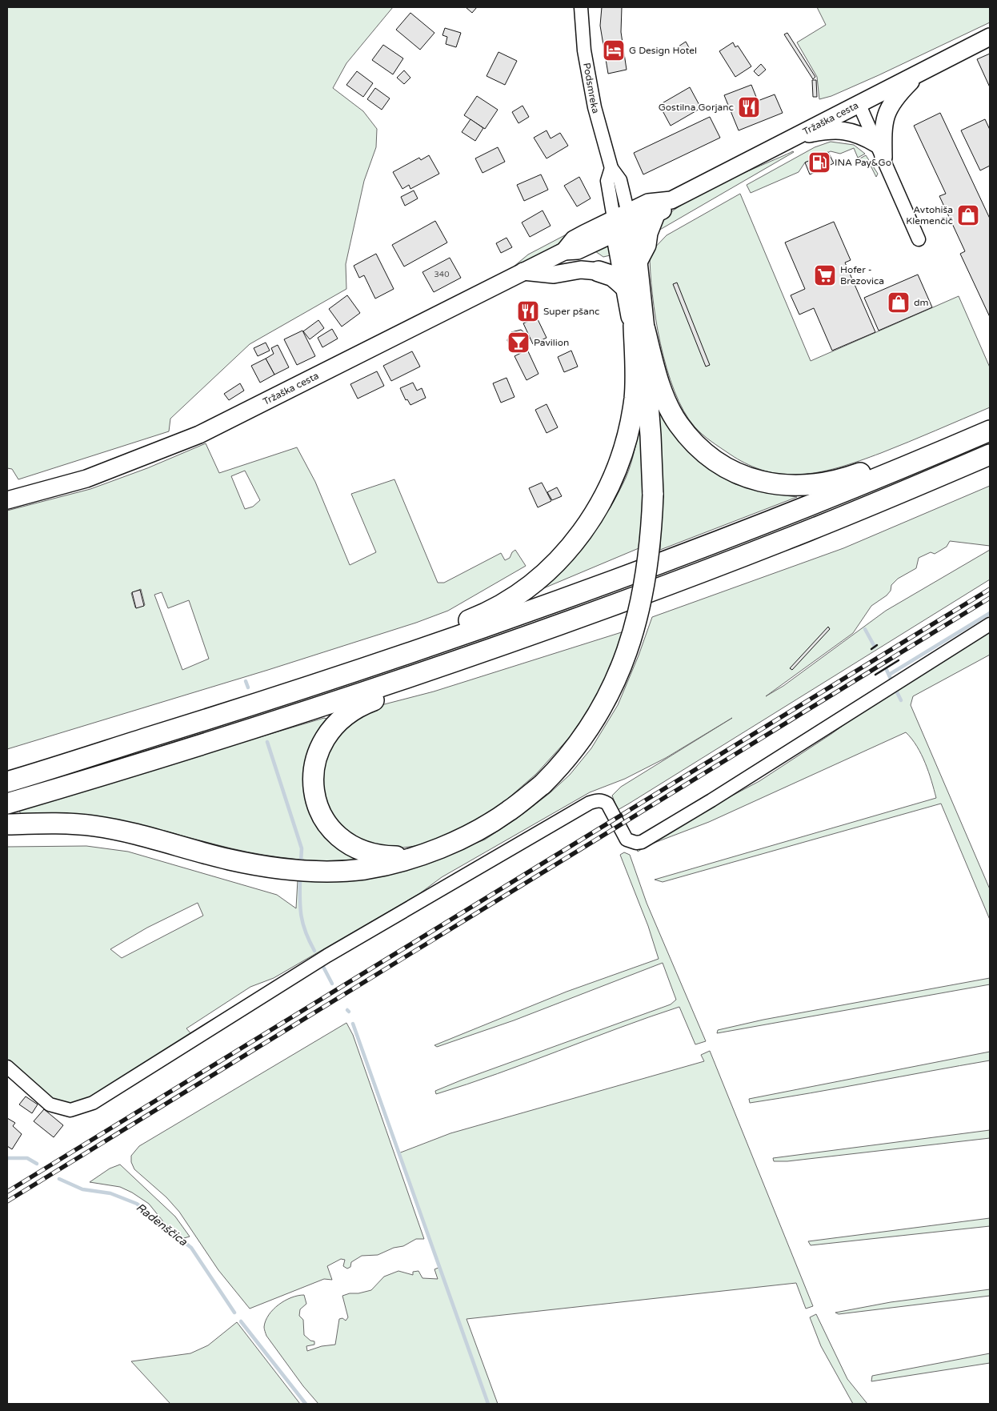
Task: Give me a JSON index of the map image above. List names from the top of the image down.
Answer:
{
  "streets": {
    "main road": ["Tržaška cesta"],
    "street": ["Podsmreka"]
  },
  "crossings": [
    ["Podsmreka", "Tržaška cesta"]
  ],
  "water": ["Radenščica"],
  "places": {
    "hotel": ["G Design Hotel"],
    "restaurant": ["Gostilna Gorjanc", "Super pšanc"],
    "fuel station": ["INA Pay&Go"],
    "shop": ["Avtohiša Klemenčič", "dm"],
    "supermarket": ["Hofer - Brezovica"],
    "bar": ["Pavilion"]
  },
  "house_numbers": ["340"]
}
